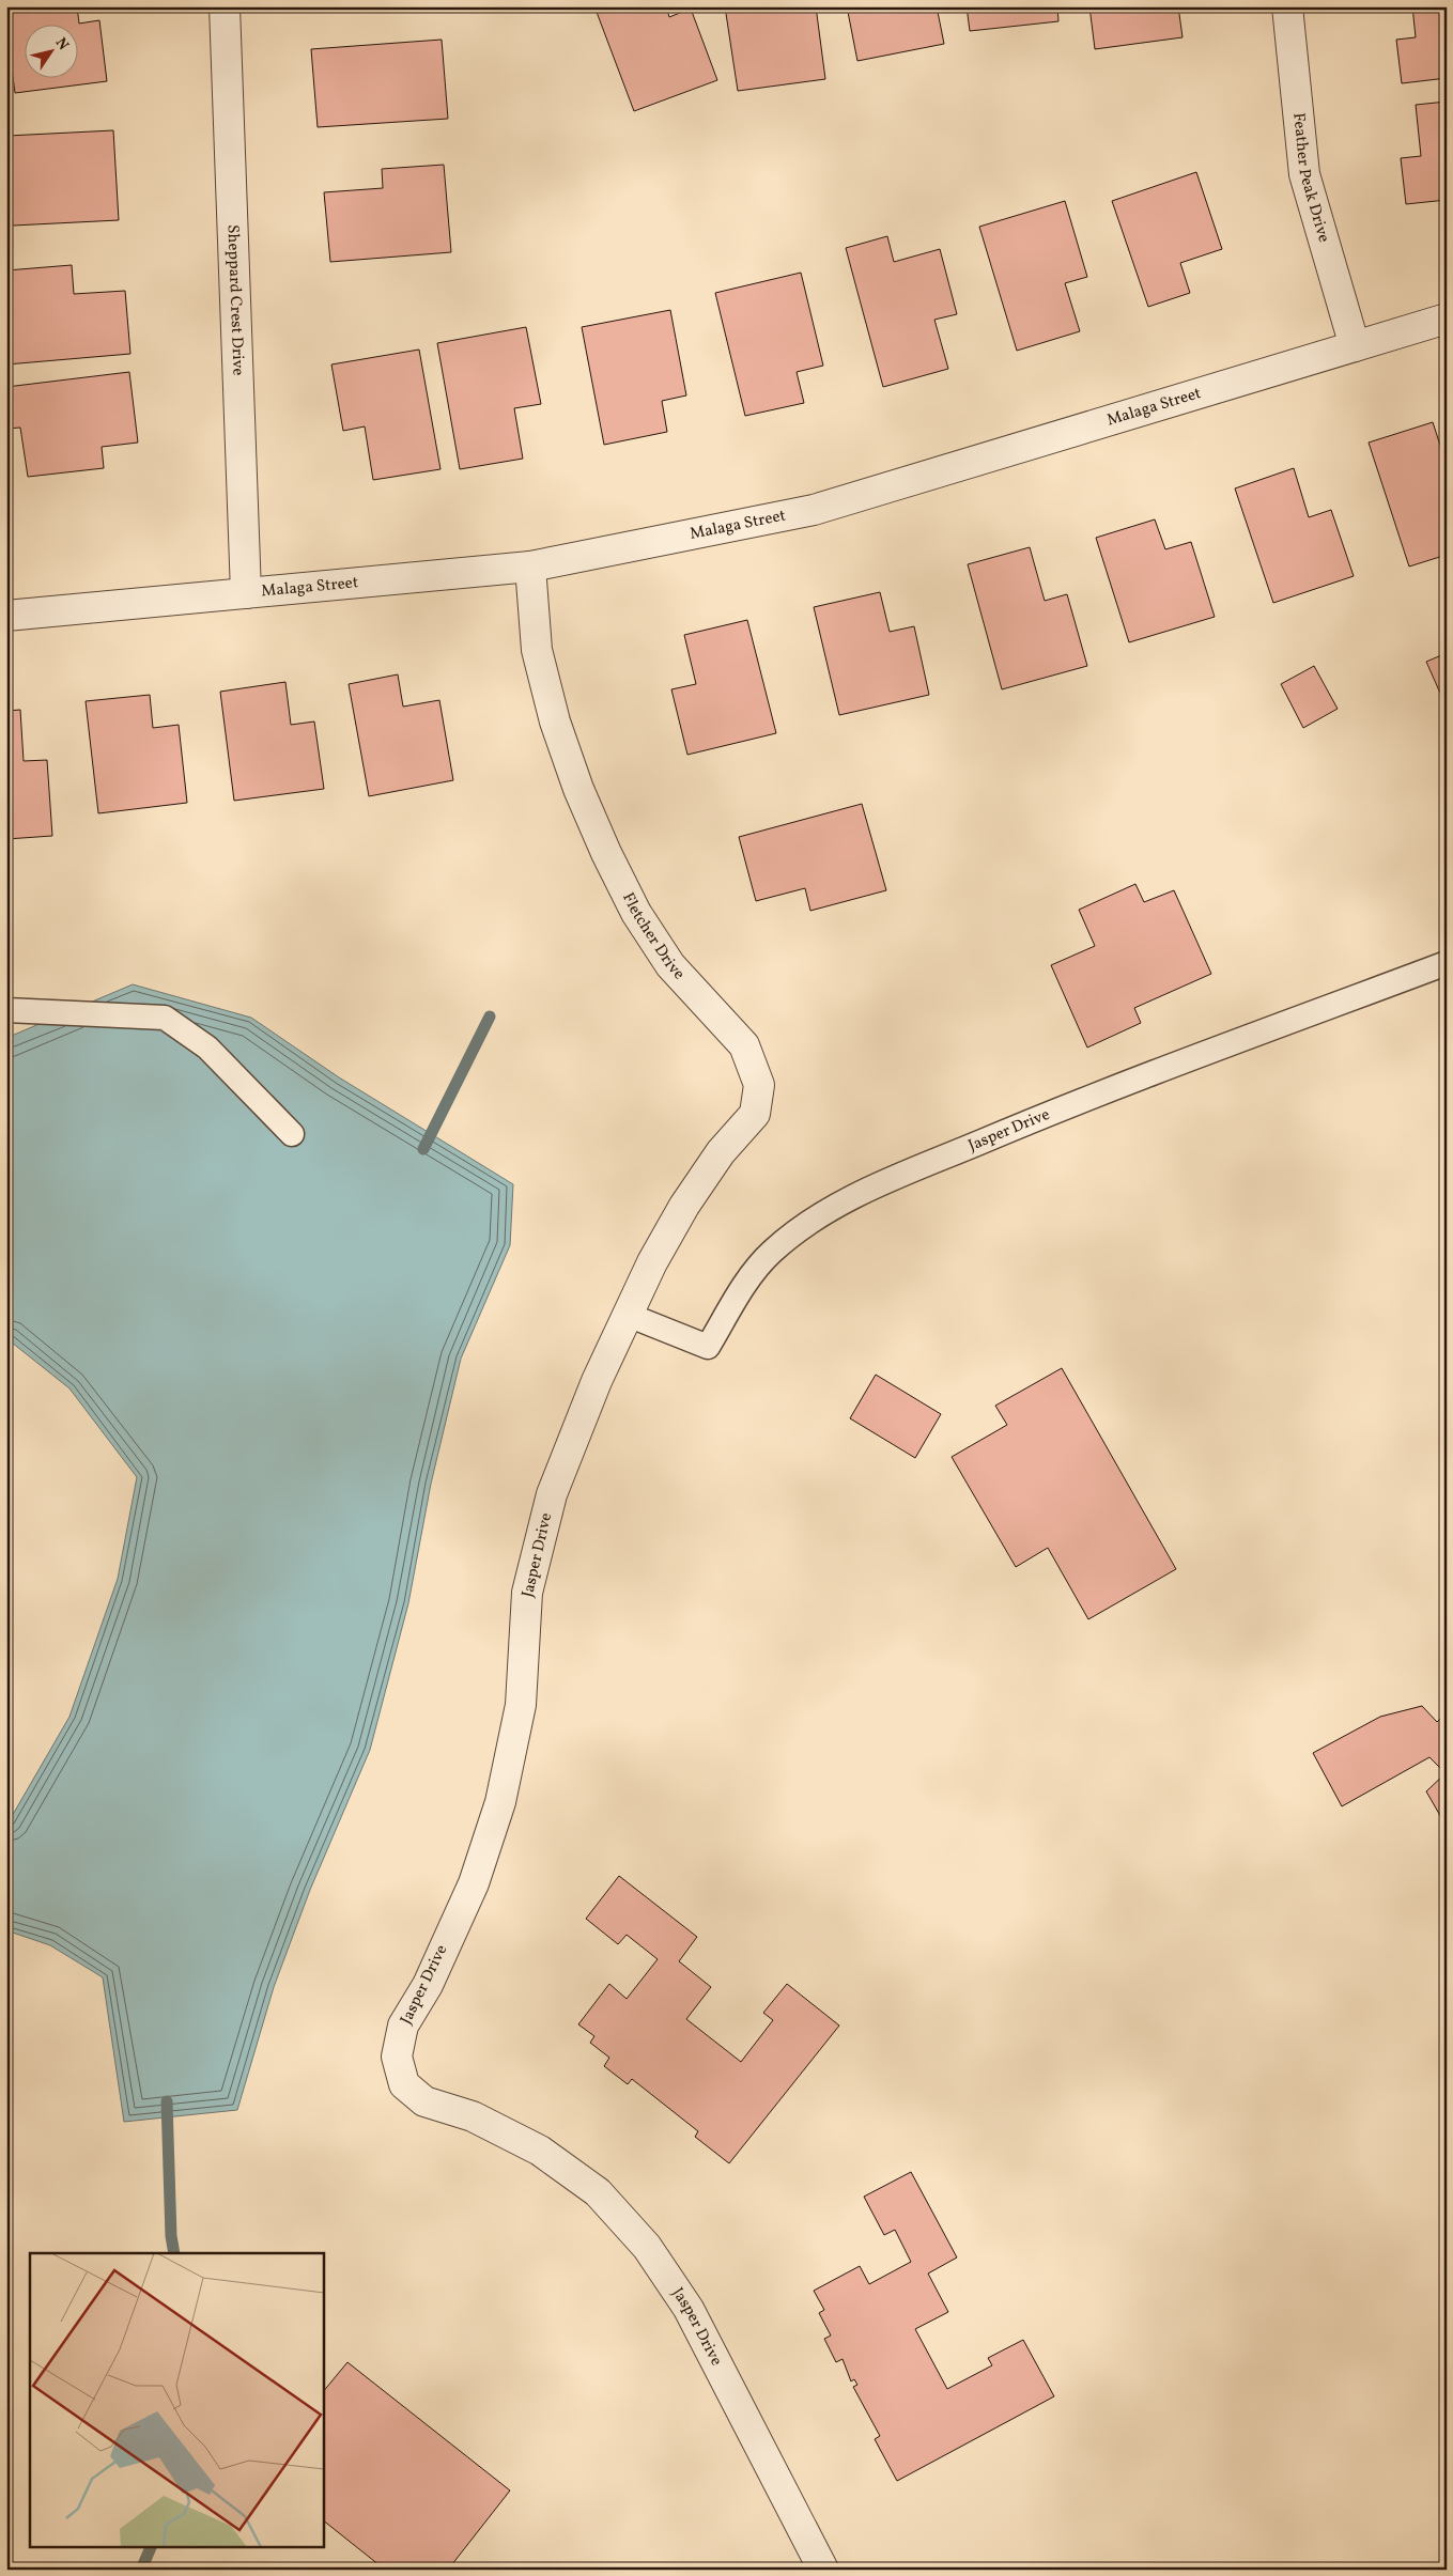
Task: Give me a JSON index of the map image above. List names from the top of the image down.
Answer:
{
  "streets": {
    "street": [
      "Feather Peak Drive",
      "Sheppard Crest Drive",
      "Malaga Street",
      "Fletcher Drive",
      "Jasper Drive"
    ]
  },
  "crossings": [
    ["Feather Peak Drive", "Malaga Street"],
    ["Sheppard Crest Drive", "Malaga Street"],
    ["Malaga Street", "Fletcher Drive"],
    ["Fletcher Drive", "Jasper Drive"]
  ],
  "north": "top right"
}
